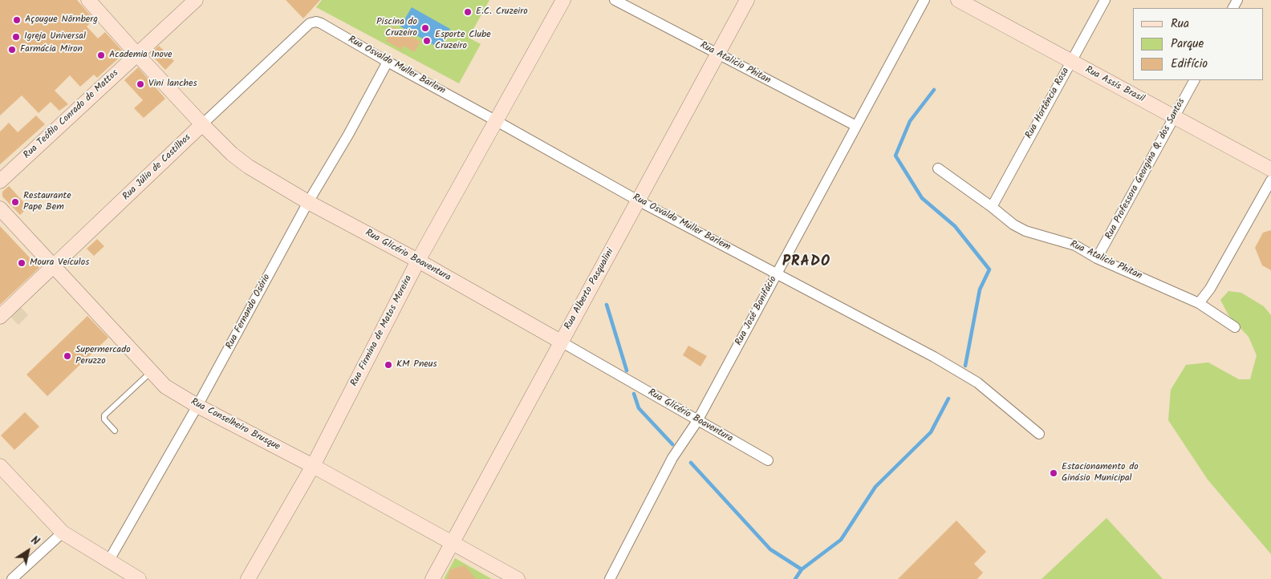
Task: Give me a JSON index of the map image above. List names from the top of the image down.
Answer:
{
  "streets": {
    "street": [
      "Rua Atalicio Phitan",
      "Rua Osvaldo Muller Barlem",
      "Rua Assis Brasil",
      "Rua Hortência Rosa",
      "Rua Teófilo Conrado de Mattos",
      "Rua Júlio de Castilhos",
      "Rua Professora Georgina Q. dos Santos",
      "Rua Glicério Boaventura",
      "Rua Alberto Pasqualini",
      "Rua José Bonifácio",
      "Rua Fernando Osório",
      "Rua Firmina de Matos Moreira",
      "Rua Conselheiro Brusque"
    ]
  },
  "crossings": [
    ["Rua Atalicio Phitan", "Rua Hortência Rosa"],
    ["Rua Atalicio Phitan", "Rua Professora Georgina Q. dos Santos"],
    ["Rua Atalicio Phitan", "Rua Alberto Pasqualini"],
    ["Rua Atalicio Phitan", "Rua José Bonifácio"],
    ["Rua Osvaldo Muller Barlem", "Rua Júlio de Castilhos"],
    ["Rua Osvaldo Muller Barlem", "Rua Alberto Pasqualini"],
    ["Rua Osvaldo Muller Barlem", "Rua José Bonifácio"],
    ["Rua Osvaldo Muller Barlem", "Rua Fernando Osório"],
    ["Rua Osvaldo Muller Barlem", "Rua Firmina de Matos Moreira"],
    ["Rua Assis Brasil", "Rua Hortência Rosa"],
    ["Rua Assis Brasil", "Rua Professora Georgina Q. dos Santos"],
    ["Rua Teófilo Conrado de Mattos", "Rua Glicério Boaventura"],
    ["Rua Júlio de Castilhos", "Rua Glicério Boaventura"],
    ["Rua Júlio de Castilhos", "Rua Conselheiro Brusque"],
    ["Rua Glicério Boaventura", "Rua Alberto Pasqualini"],
    ["Rua Glicério Boaventura", "Rua José Bonifácio"],
    ["Rua Glicério Boaventura", "Rua Fernando Osório"],
    ["Rua Glicério Boaventura", "Rua Firmina de Matos Moreira"],
    ["Rua Alberto Pasqualini", "Rua Conselheiro Brusque"],
    ["Rua Fernando Osório", "Rua Conselheiro Brusque"],
    ["Rua Firmina de Matos Moreira", "Rua Conselheiro Brusque"]
  ],
  "districts": ["PRADO"],
  "places": [
    "E.C. Cruzeiro",
    "Açougue Nörnberg",
    "Piscina do Cruzeiro",
    "Igreja Universal",
    "Esporte Clube Cruzeiro",
    "Farmácia Miron",
    "Academia Inove",
    "Vini lanches",
    "Restaurante Pape Bem",
    "Moura Veículos",
    "Supermercado Peruzzo",
    "KM Pneus",
    "Estacionamento do Ginásio Municipal"
  ],
  "legend": ["Rua", "Parque", "Edifício"],
  "north": "top right"
}
